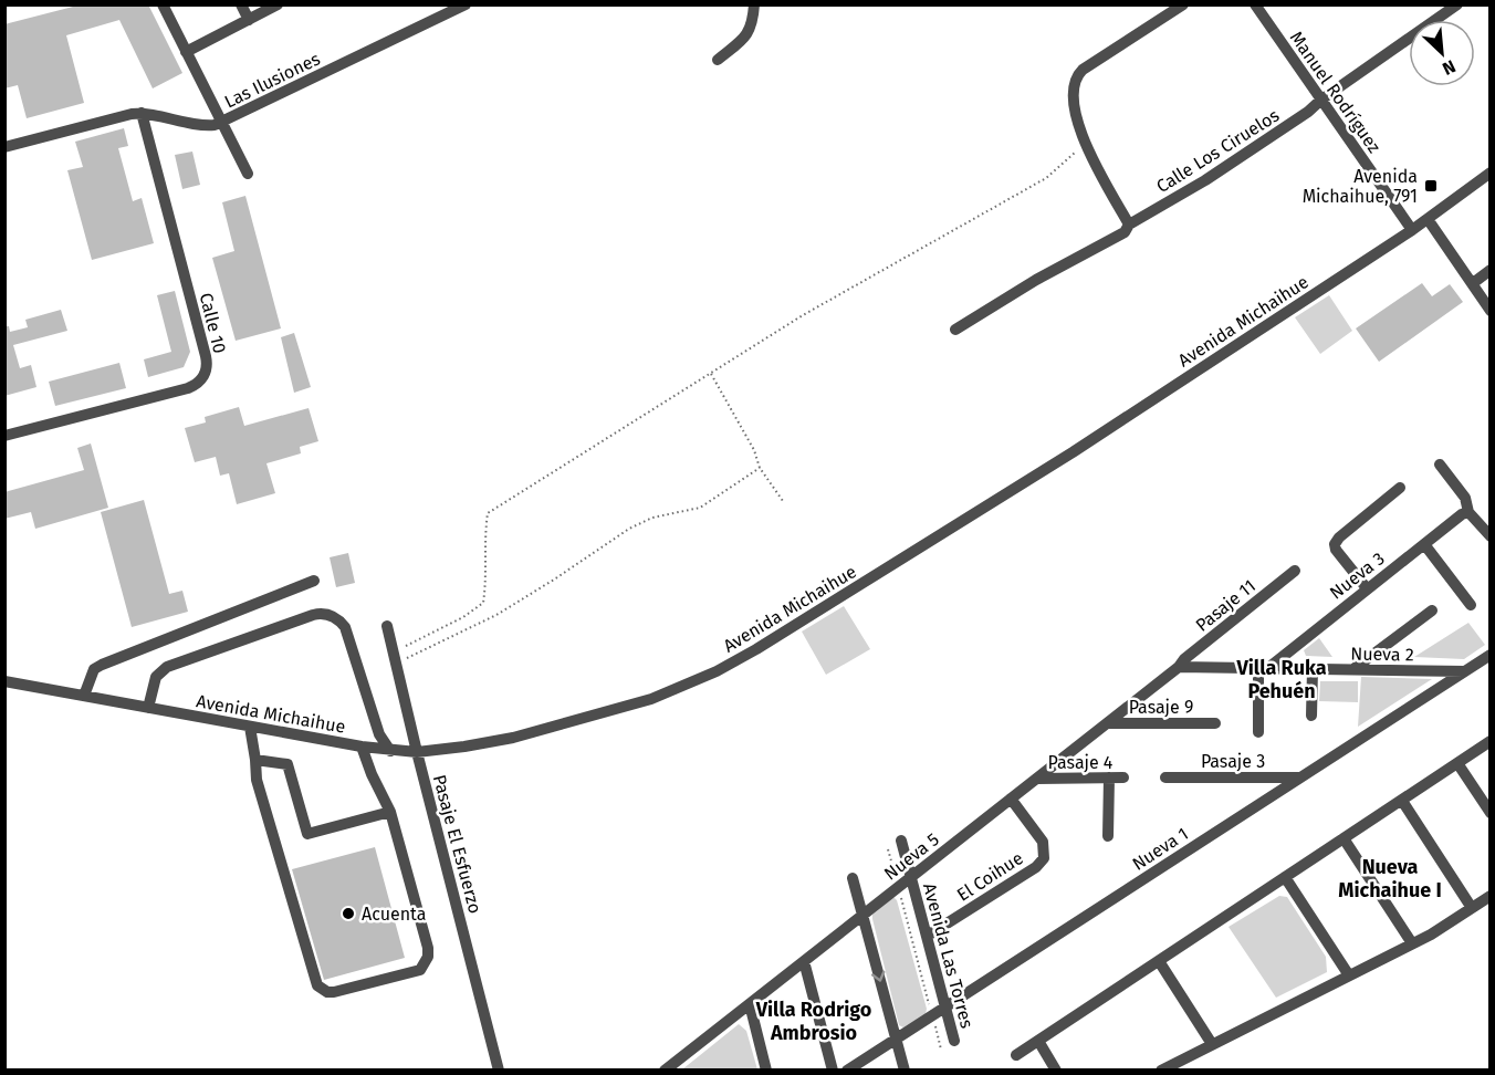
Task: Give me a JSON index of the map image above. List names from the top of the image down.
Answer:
{
  "streets": {
    "street": [
      "Las Ilusiones",
      "Manuel Rodríguez",
      "Calle Los Ciruelos",
      "Avenida Michaihue",
      "Calle 10",
      "Nueva 3",
      "Pasaje 11",
      "Nueva 2",
      "Pasaje 9",
      "Pasaje 3",
      "Pasaje 4",
      "Pasaje El Esfuerzo",
      "Nueva 1",
      "Nueva 5",
      "El Coihue",
      "Avenida Las Torres"
    ]
  },
  "crossings": [
    ["Las Ilusiones", "Calle 10"],
    ["Manuel Rodríguez", "Calle Los Ciruelos"],
    ["Manuel Rodríguez", "Avenida Michaihue"],
    ["Avenida Michaihue", "Pasaje El Esfuerzo"],
    ["Nueva 3", "Nueva 2"],
    ["Pasaje 11", "Nueva 2"],
    ["Pasaje 11", "Nueva 5"],
    ["Nueva 2", "Nueva 1"],
    ["Nueva 2", "Nueva 5"],
    ["Pasaje 9", "Nueva 5"],
    ["Pasaje 3", "Nueva 1"],
    ["Pasaje 4", "Nueva 5"],
    ["Nueva 1", "Avenida Las Torres"],
    ["Nueva 5", "El Coihue"],
    ["Nueva 5", "Avenida Las Torres"],
    ["El Coihue", "Avenida Las Torres"]
  ],
  "districts": ["Villa Ruka Pehuén", "Nueva Michaihue I", "Villa Rodrigo Ambrosio"],
  "places": {
    "transit": ["Avenida Michaihue, 791"],
    "other": ["Acuenta"]
  },
  "north": "bottom right"
}
